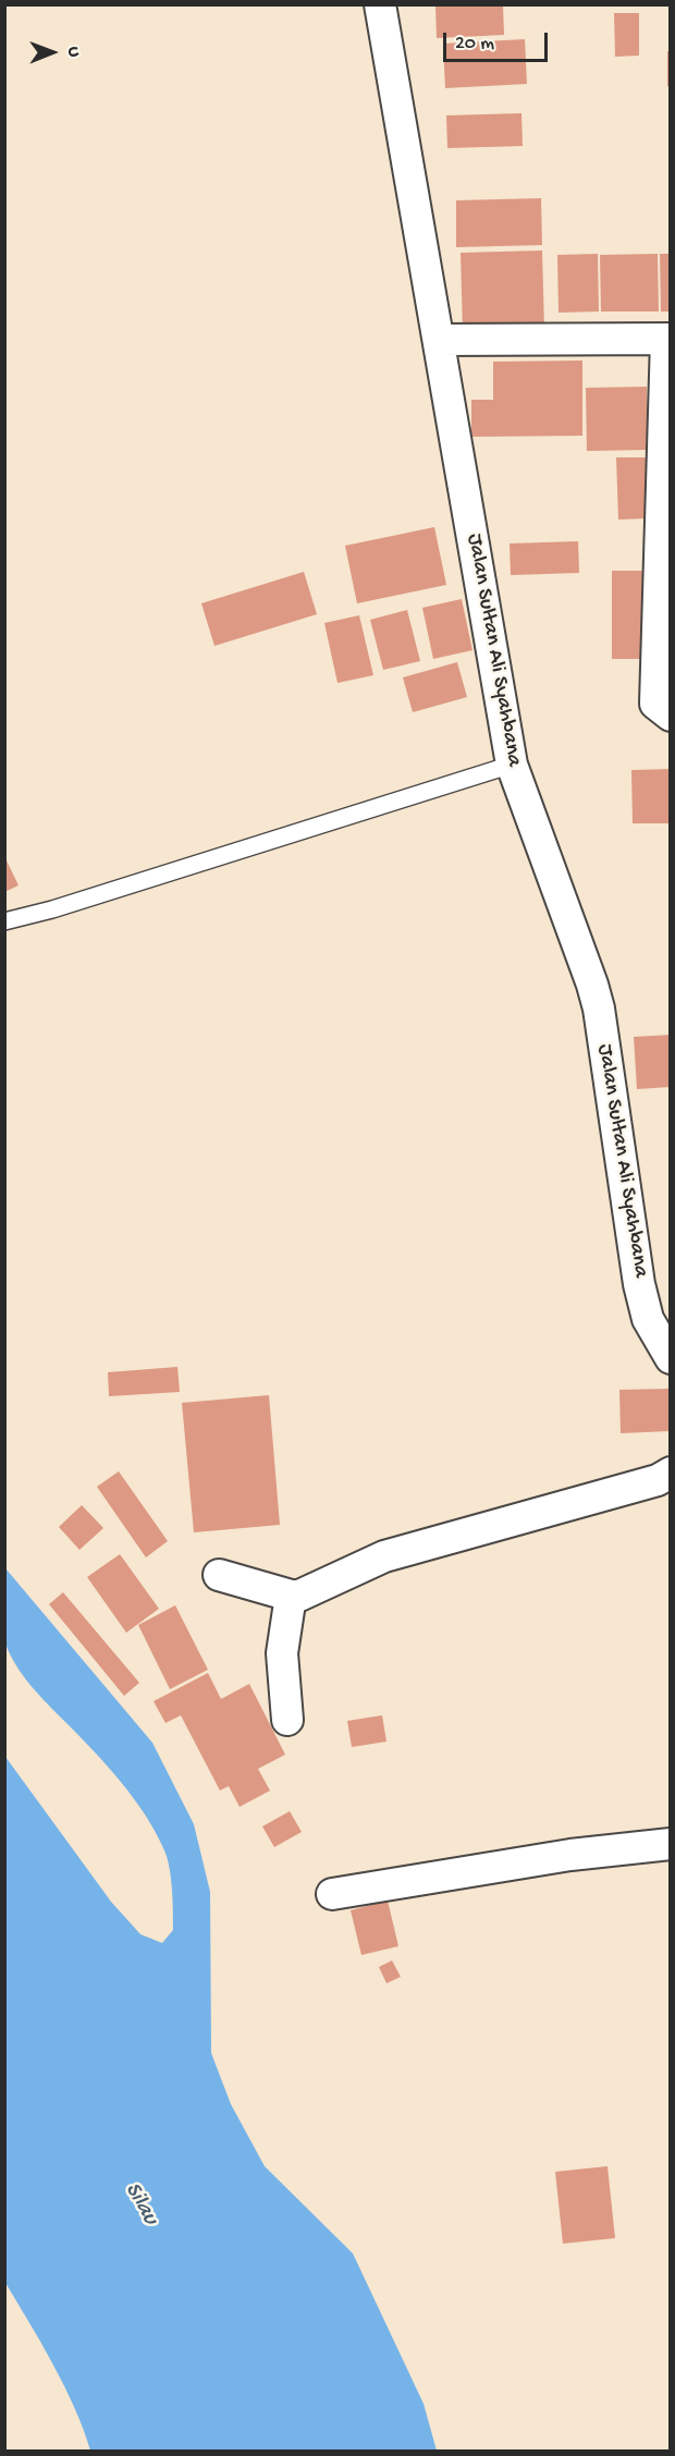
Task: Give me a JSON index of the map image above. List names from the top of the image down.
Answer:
{
  "streets": {
    "street": ["Jalan Sultan Ali Syahbana"]
  },
  "water": ["Silau"],
  "scale_bar": "20 m",
  "north": "right"
}
